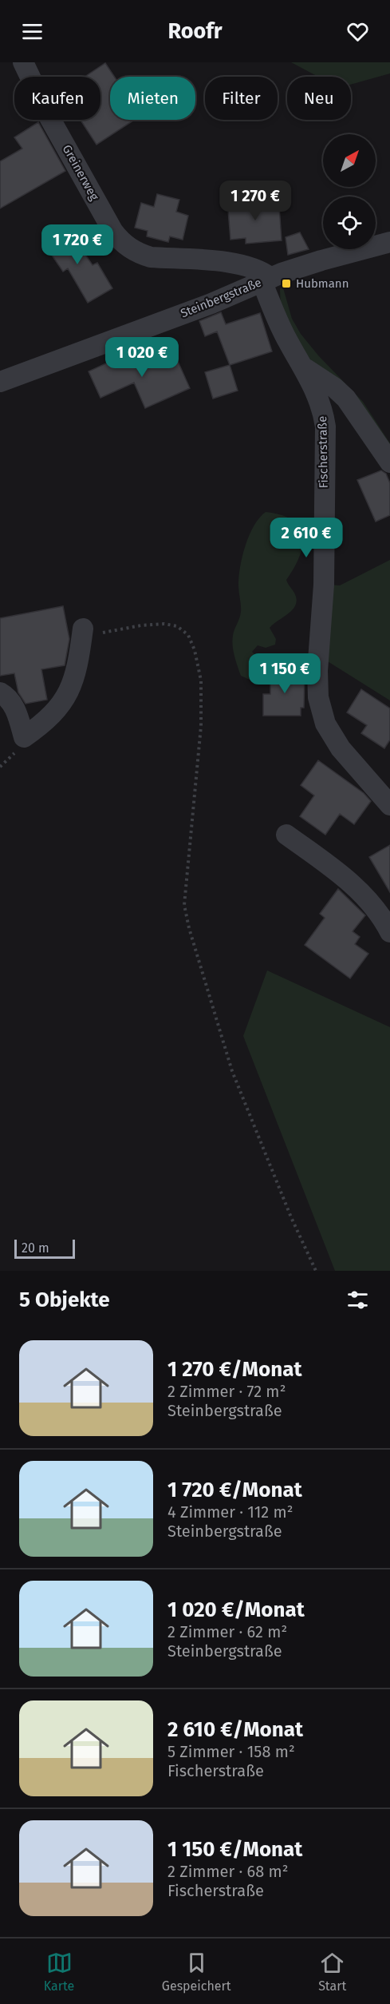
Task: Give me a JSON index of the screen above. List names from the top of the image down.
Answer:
{
  "streets": {
    "street": ["Greinerweg", "Steinbergstraße", "Fischerstraße"]
  },
  "crossings": [
    ["Greinerweg", "Steinbergstraße"],
    ["Greinerweg", "Fischerstraße"],
    ["Steinbergstraße", "Fischerstraße"]
  ],
  "places": {
    "transit": ["Hubmann"]
  },
  "scale_bar": "20 m",
  "north": "top right",
  "page": {
    "header": "Roofr",
    "chip": [
      "Kaufen",
      "Mieten",
      "Filter",
      "Neu"
    ],
    "price": [
      "1 270 €",
      "1 720 €",
      "1 020 €",
      "2 610 €",
      "1 150 €"
    ],
    "scale": "20 m",
    "heading": "5 Objekte",
    "list": [
      {
        "name": "1 270 €/Monat",
        "note": "2 Zimmer · 72 m² · Steinbergstraße"
      },
      {
        "name": "1 720 €/Monat",
        "note": "4 Zimmer · 112 m² · Steinbergstraße"
      },
      {
        "name": "1 020 €/Monat",
        "note": "2 Zimmer · 62 m² · Steinbergstraße"
      },
      {
        "name": "2 610 €/Monat",
        "note": "5 Zimmer · 158 m² · Fischerstraße"
      },
      {
        "name": "1 150 €/Monat",
        "note": "2 Zimmer · 68 m² · Fischerstraße"
      }
    ],
    "tabs": ["Karte", "Gespeichert", "Start"]
  }
}
